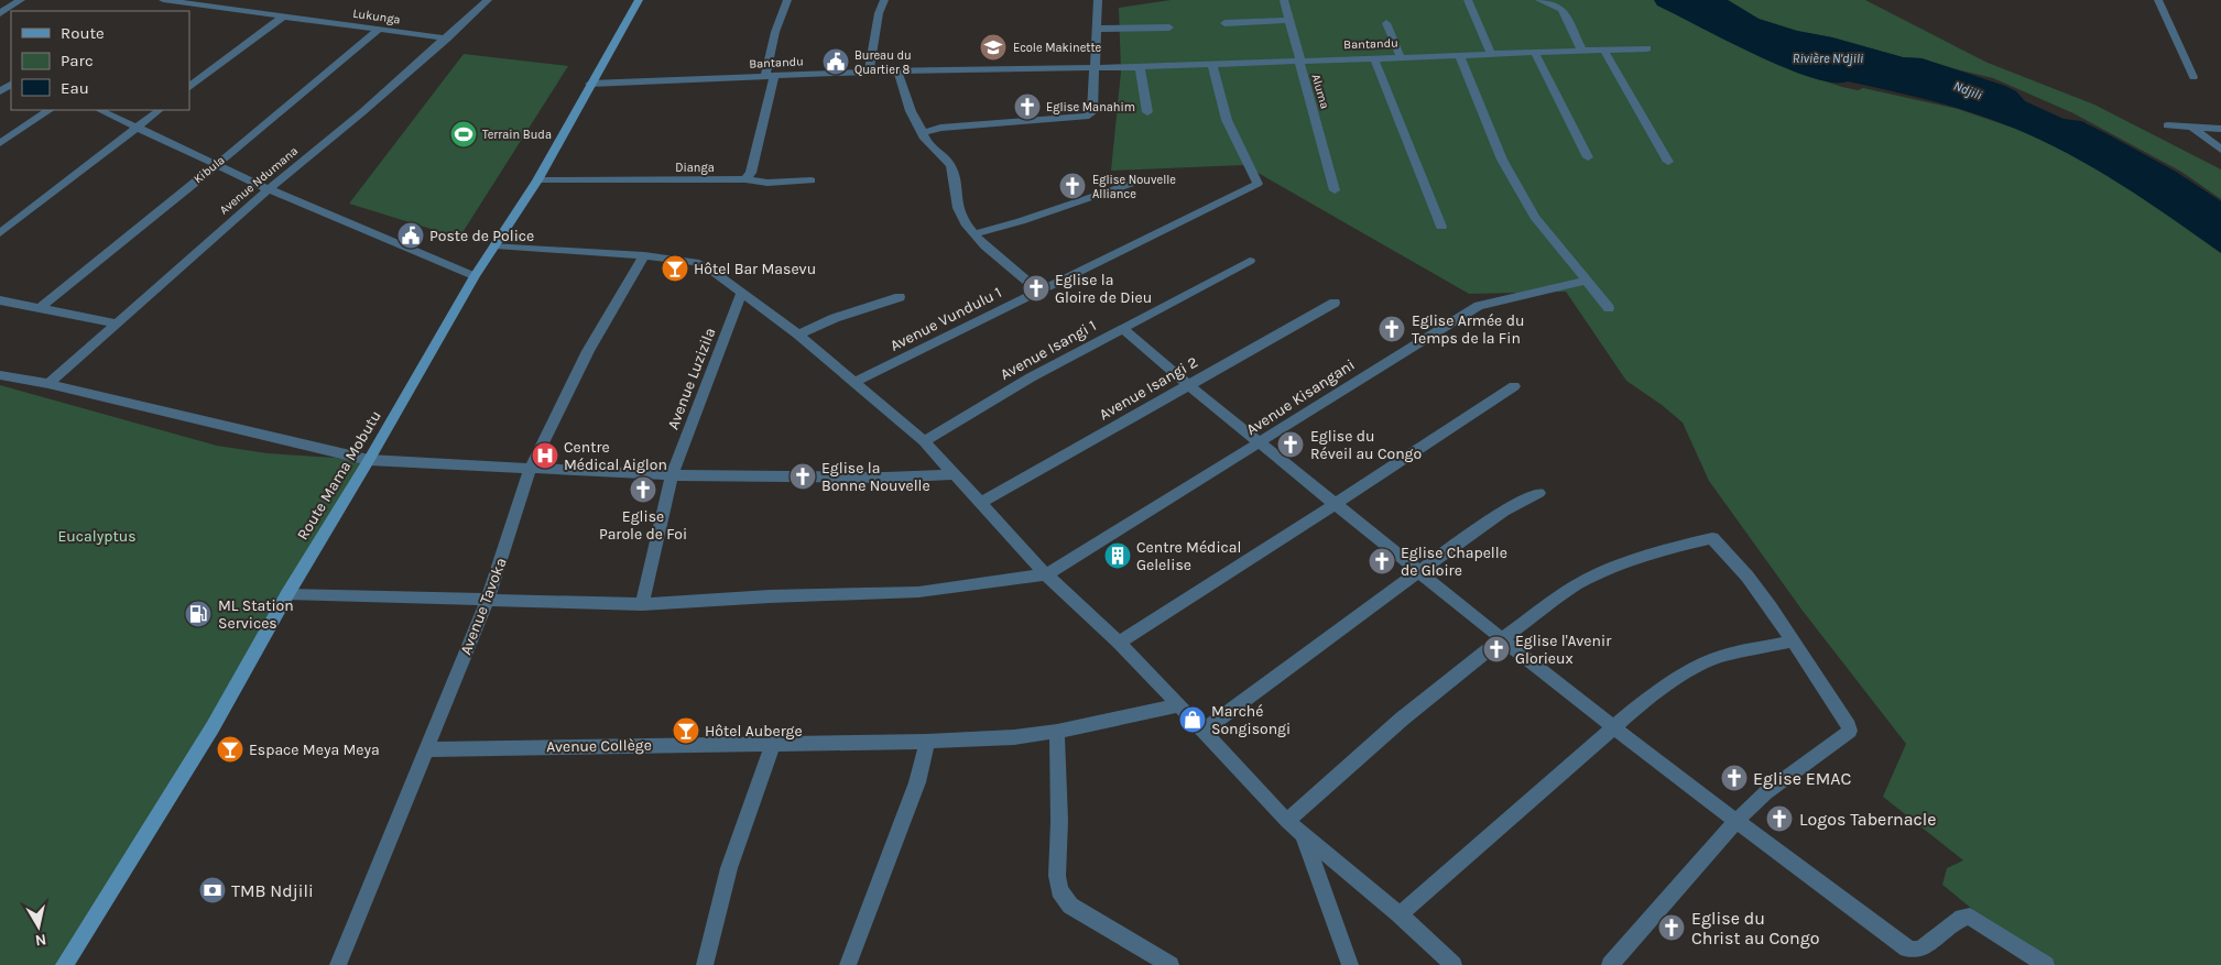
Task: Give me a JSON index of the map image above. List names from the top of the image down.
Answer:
{
  "streets": {
    "street": [
      "Lukunga",
      "Bantandu",
      "Aluma",
      "Dianga",
      "Kibula",
      "Avenue Ndumana",
      "Avenue Vundulu 1",
      "Avenue Isangi 1",
      "Avenue Luzizila",
      "Avenue Isangi 2",
      "Avenue Kisangani",
      "Route Mama Mobutu",
      "Avenue Tavoka",
      "Avenue Collège"
    ]
  },
  "crossings": [
    ["Lukunga", "Kibula"],
    ["Lukunga", "Avenue Ndumana"],
    ["Bantandu", "Aluma"],
    ["Bantandu", "Avenue Vundulu 1"],
    ["Bantandu", "Route Mama Mobutu"],
    ["Dianga", "Route Mama Mobutu"],
    ["Avenue Tavoka", "Avenue Collège"]
  ],
  "water": ["Rivière N'djili", "Ndjili"],
  "parks": ["Eucalyptus"],
  "places": {
    "school or university": ["Ecole Makinette"],
    "public building": ["Bureau du Quartier 8", "Poste de Police"],
    "church": [
      "Eglise Manahim",
      "Eglise Nouvelle Alliance",
      "Eglise la Gloire de Dieu",
      "Eglise Armée du Temps de la Fin",
      "Eglise du Réveil au Congo",
      "Eglise la Bonne Nouvelle",
      "Eglise Parole de Foi",
      "Eglise Chapelle de Gloire",
      "Eglise l'Avenir Glorieux",
      "Eglise EMAC",
      "Logos Tabernacle",
      "Eglise du Christ au Congo"
    ],
    "sports": ["Terrain Buda"],
    "bar": ["Hôtel Bar Masevu", "Hôtel Auberge", "Espace Meya Meya"],
    "hospital": ["Centre Médical Aiglon"],
    "building": ["Centre Médical Gelelise"],
    "fuel station": ["ML Station Services"],
    "shop": ["Marché Songisongi"],
    "bank": ["TMB Ndjili"]
  },
  "legend": ["Route", "Parc", "Eau"],
  "north": "bottom"
}
